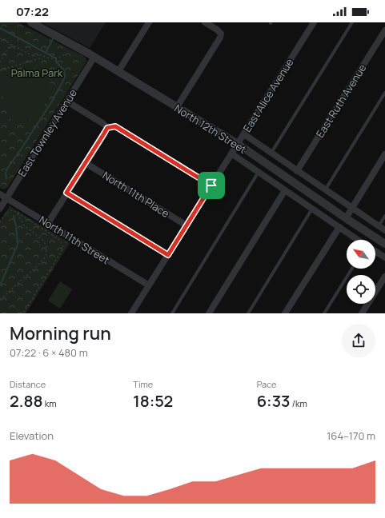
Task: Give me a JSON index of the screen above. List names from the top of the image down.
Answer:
{
  "streets": {
    "street": [
      "East Alice Avenue",
      "East Ruth Avenue",
      "North 12th Street",
      "East Townley Avenue",
      "North 11th Place",
      "North 11th Street"
    ]
  },
  "crossings": [
    ["East Alice Avenue", "North 12th Street"],
    ["East Alice Avenue", "North 11th Place"],
    ["East Alice Avenue", "North 11th Street"],
    ["East Ruth Avenue", "North 12th Street"],
    ["North 12th Street", "East Townley Avenue"],
    ["East Townley Avenue", "North 11th Street"]
  ],
  "parks": ["Palma Park"],
  "north": "top left",
  "page": {
    "status": "07:22",
    "heading": ["Morning run", "07:22 · 6 × 480 m"],
    "stats": [
      ["Distance", "2.88 km"],
      ["Time", "18:52"],
      ["Pace", "6:33 /km"]
    ],
    "chart": ["Elevation", "164–170 m"]
  }
}
